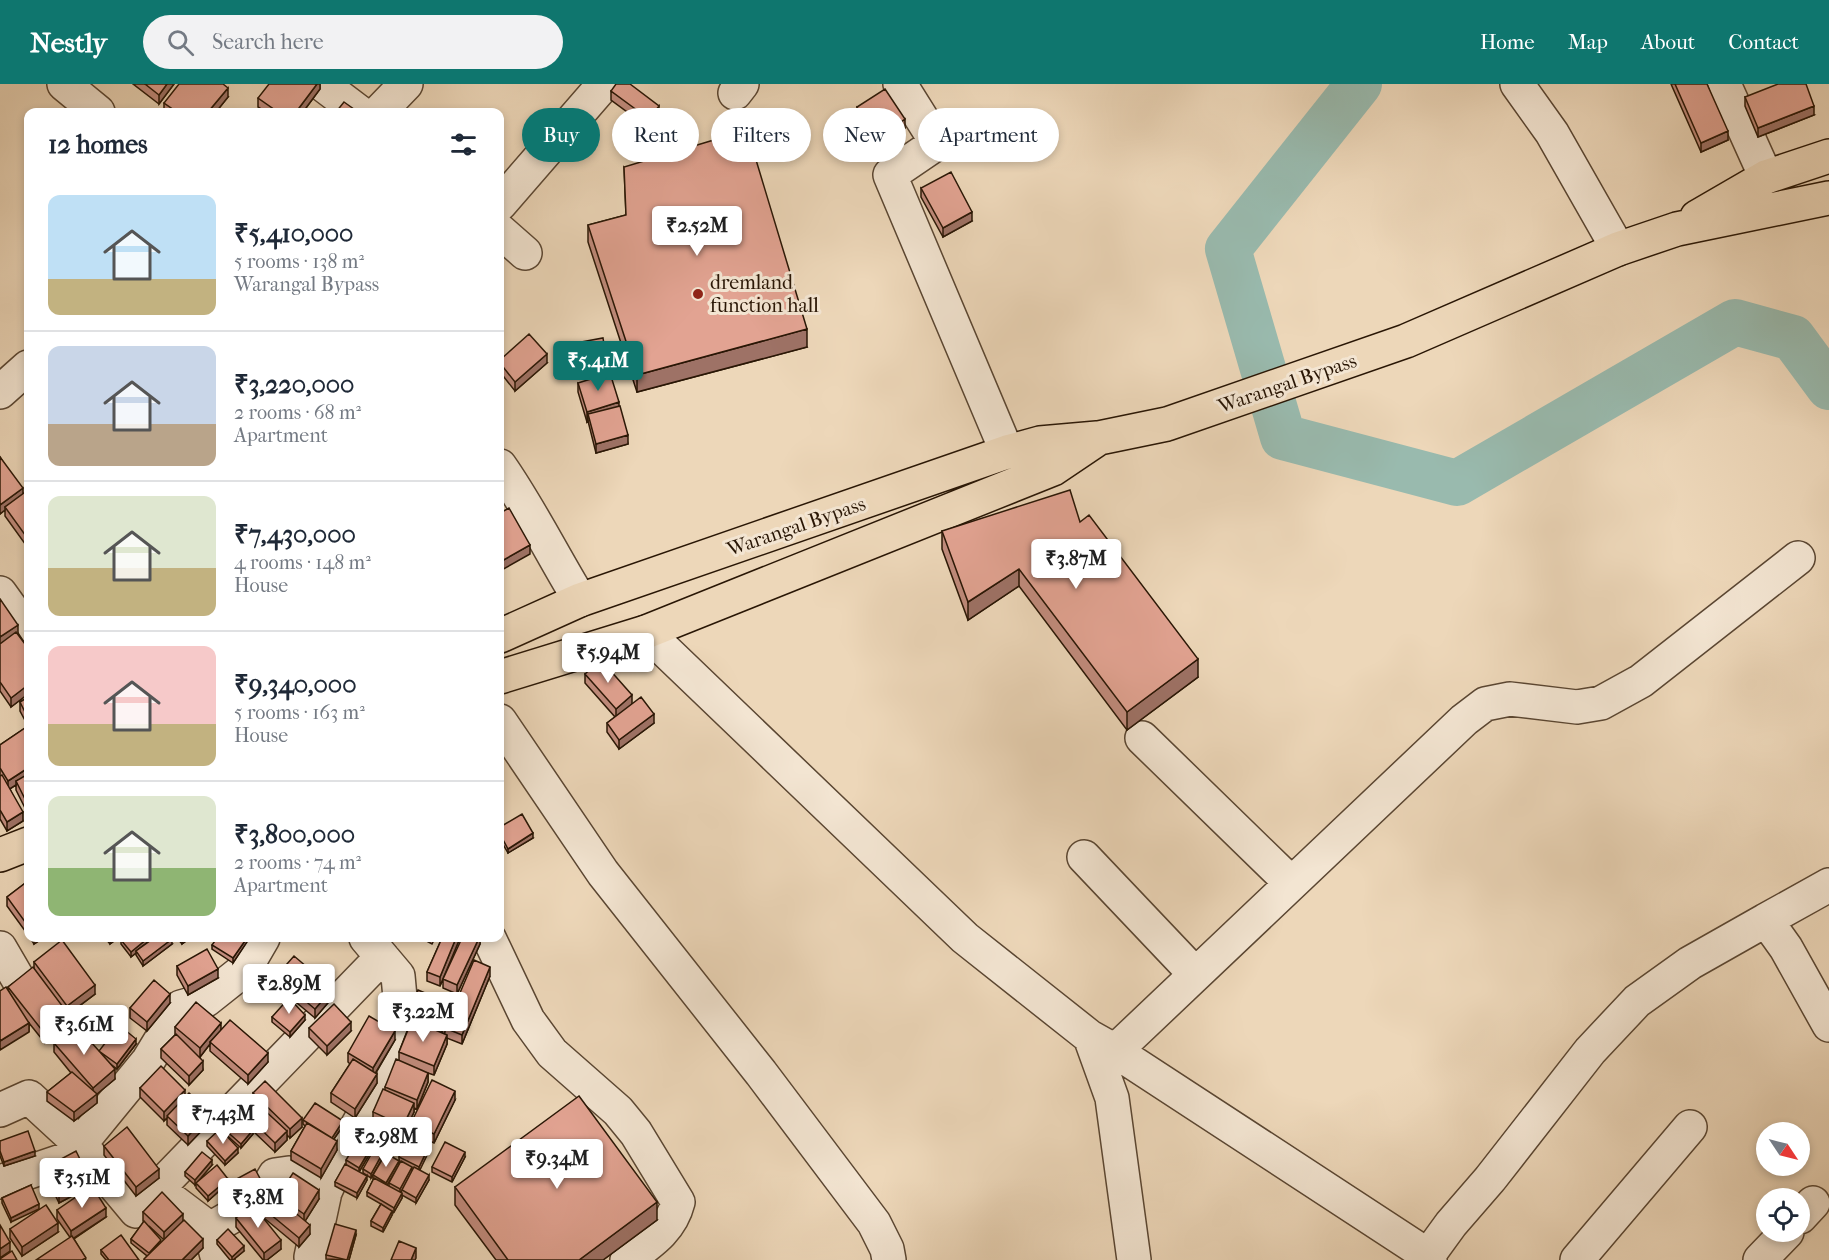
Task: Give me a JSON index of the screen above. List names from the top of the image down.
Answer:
{
  "streets": {
    "main road": ["Warangal Bypass"]
  },
  "places": ["dremland function hall"],
  "north": "bottom right",
  "page": {
    "header": "Nestly",
    "search": "Search here",
    "nav": [
      "Home",
      "Map",
      "About",
      "Contact"
    ],
    "chip": [
      "Buy",
      "Rent",
      "Filters",
      "New",
      "Apartment"
    ],
    "heading": "12 homes",
    "list": [
      {
        "name": "₹5,410,000",
        "note": "5 rooms · 138 m² · Warangal Bypass"
      },
      {
        "name": "₹3,220,000",
        "note": "2 rooms · 68 m² · Apartment"
      },
      {
        "name": "₹7,430,000",
        "note": "4 rooms · 148 m² · House"
      },
      {
        "name": "₹9,340,000",
        "note": "5 rooms · 163 m² · House"
      },
      {
        "name": "₹3,800,000",
        "note": "2 rooms · 74 m² · Apartment"
      }
    ],
    "price": [
      "₹2.52M",
      "₹5.41M",
      "₹3.87M",
      "₹5.94M",
      "₹2.89M",
      "₹3.22M",
      "₹3.61M",
      "₹7.43M",
      "₹2.98M",
      "₹9.34M",
      "₹3.51M",
      "₹3.8M"
    ]
  }
}
